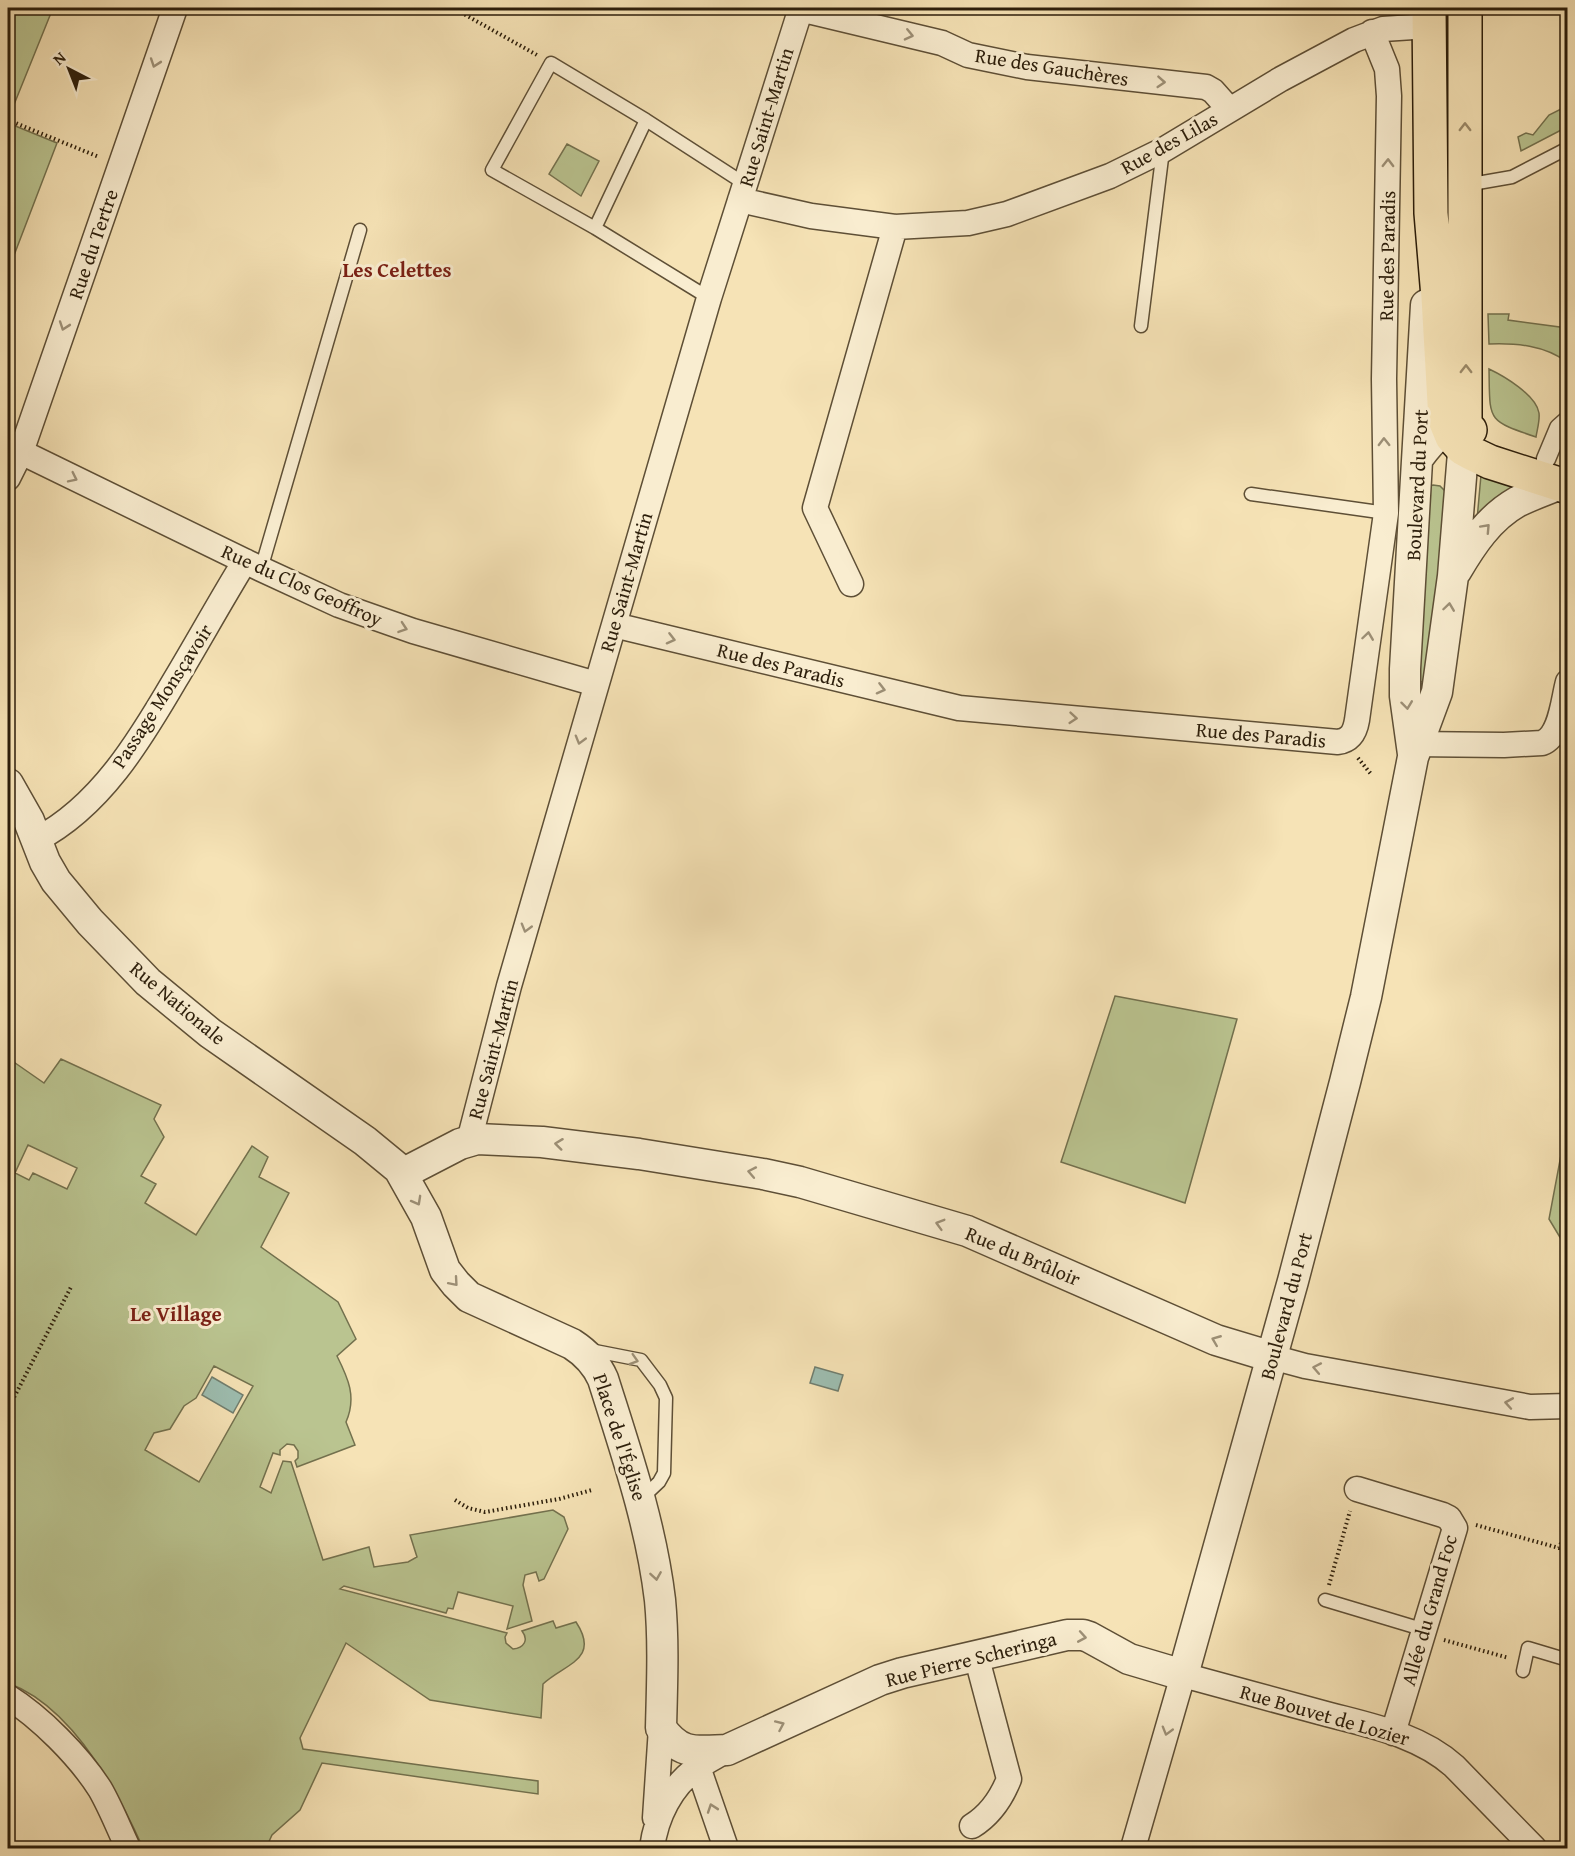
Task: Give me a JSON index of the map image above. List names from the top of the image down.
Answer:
{
  "streets": {
    "main road": ["Boulevard du Port"],
    "street": [
      "Rue des Gauchères",
      "Rue Saint-Martin",
      "Rue des Lilas",
      "Rue du Tertre",
      "Rue des Paradis",
      "Rue du Clos Geoffroy",
      "Passage Monsçavoir",
      "Rue Nationale",
      "Rue du Brûloir",
      "Place de l'Église",
      "Allée du Grand Foc",
      "Rue Pierre Scheringa",
      "Rue Bouvet de Lozier"
    ]
  },
  "crossings": [
    ["Rue des Gauchères", "Rue Saint-Martin"],
    ["Rue des Gauchères", "Rue des Lilas"],
    ["Rue Saint-Martin", "Rue des Lilas"],
    ["Rue Saint-Martin", "Rue des Paradis"],
    ["Rue Saint-Martin", "Rue du Clos Geoffroy"],
    ["Rue Saint-Martin", "Rue du Brûloir"],
    ["Rue des Lilas", "Rue des Paradis"],
    ["Rue des Lilas", "Boulevard du Port"],
    ["Rue du Tertre", "Rue du Clos Geoffroy"],
    ["Boulevard du Port", "Rue du Brûloir"],
    ["Boulevard du Port", "Rue Pierre Scheringa"],
    ["Boulevard du Port", "Rue Bouvet de Lozier"],
    ["Rue du Clos Geoffroy", "Passage Monsçavoir"],
    ["Passage Monsçavoir", "Rue Nationale"],
    ["Rue Nationale", "Place de l'Église"],
    ["Allée du Grand Foc", "Rue Bouvet de Lozier"],
    ["Rue Pierre Scheringa", "Rue Bouvet de Lozier"]
  ],
  "one_way": [
    "Rue des Gauchères",
    "Rue Saint-Martin",
    "Rue du Tertre",
    "Rue du Clos Geoffroy",
    "Rue du Brûloir",
    "Place de l'Église",
    "Rue Pierre Scheringa"
  ],
  "districts": ["Les Celettes", "Le Village"],
  "north": "top left"
}
